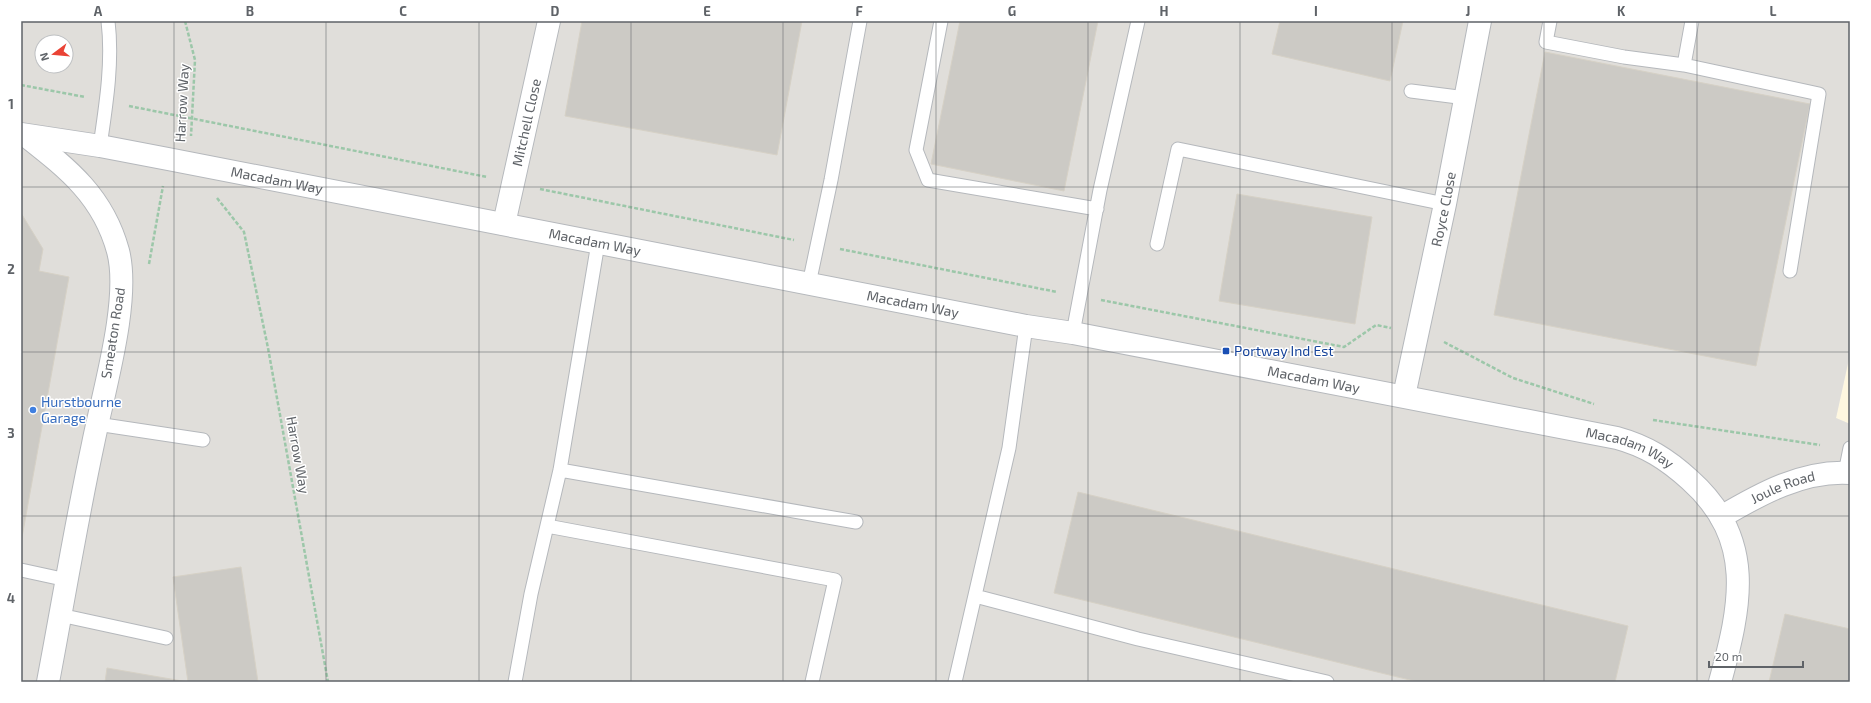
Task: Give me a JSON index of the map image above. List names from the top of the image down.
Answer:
{
  "streets": {
    "street": [
      "Mitchell Close",
      "Macadam Way",
      "Royce Close",
      "Smeaton Road",
      "Joule Road"
    ],
    "path": ["Harrow Way"]
  },
  "crossings": [
    ["Harrow Way", "Macadam Way"],
    ["Mitchell Close", "Macadam Way"],
    ["Macadam Way", "Royce Close"],
    ["Macadam Way", "Smeaton Road"],
    ["Macadam Way", "Joule Road"]
  ],
  "places": {
    "transit": ["Portway Ind Est"],
    "other": ["Hurstbourne Garage"]
  },
  "scale_bar": "20 m",
  "north": "left",
  "grid": {
    "columns": [
      "A",
      "B",
      "C",
      "D",
      "E",
      "F",
      "G",
      "H",
      "I",
      "J",
      "K",
      "L"
    ],
    "rows": [
      "1",
      "2",
      "3",
      "4"
    ]
  }
}
